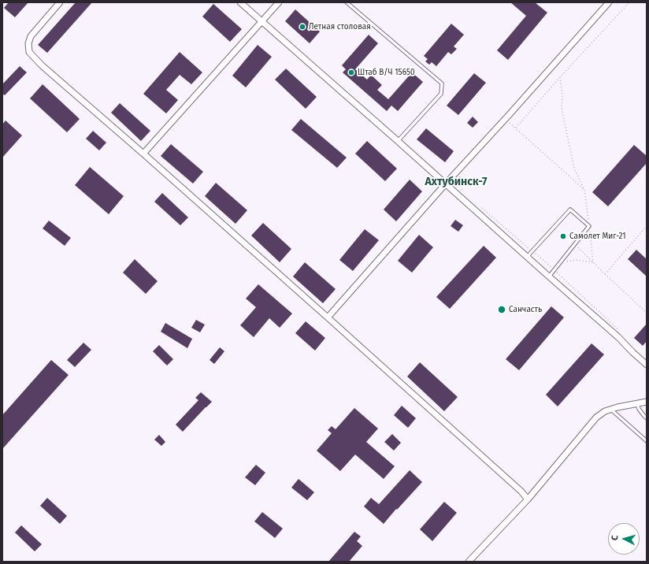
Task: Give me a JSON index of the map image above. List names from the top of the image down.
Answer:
{
  "districts": ["Ахтубинск-7"],
  "places": [
    "Летная столовая",
    "Штаб В/Ч 15650",
    "Самолет Миг-21",
    "Санчасть"
  ],
  "north": "left"
}
